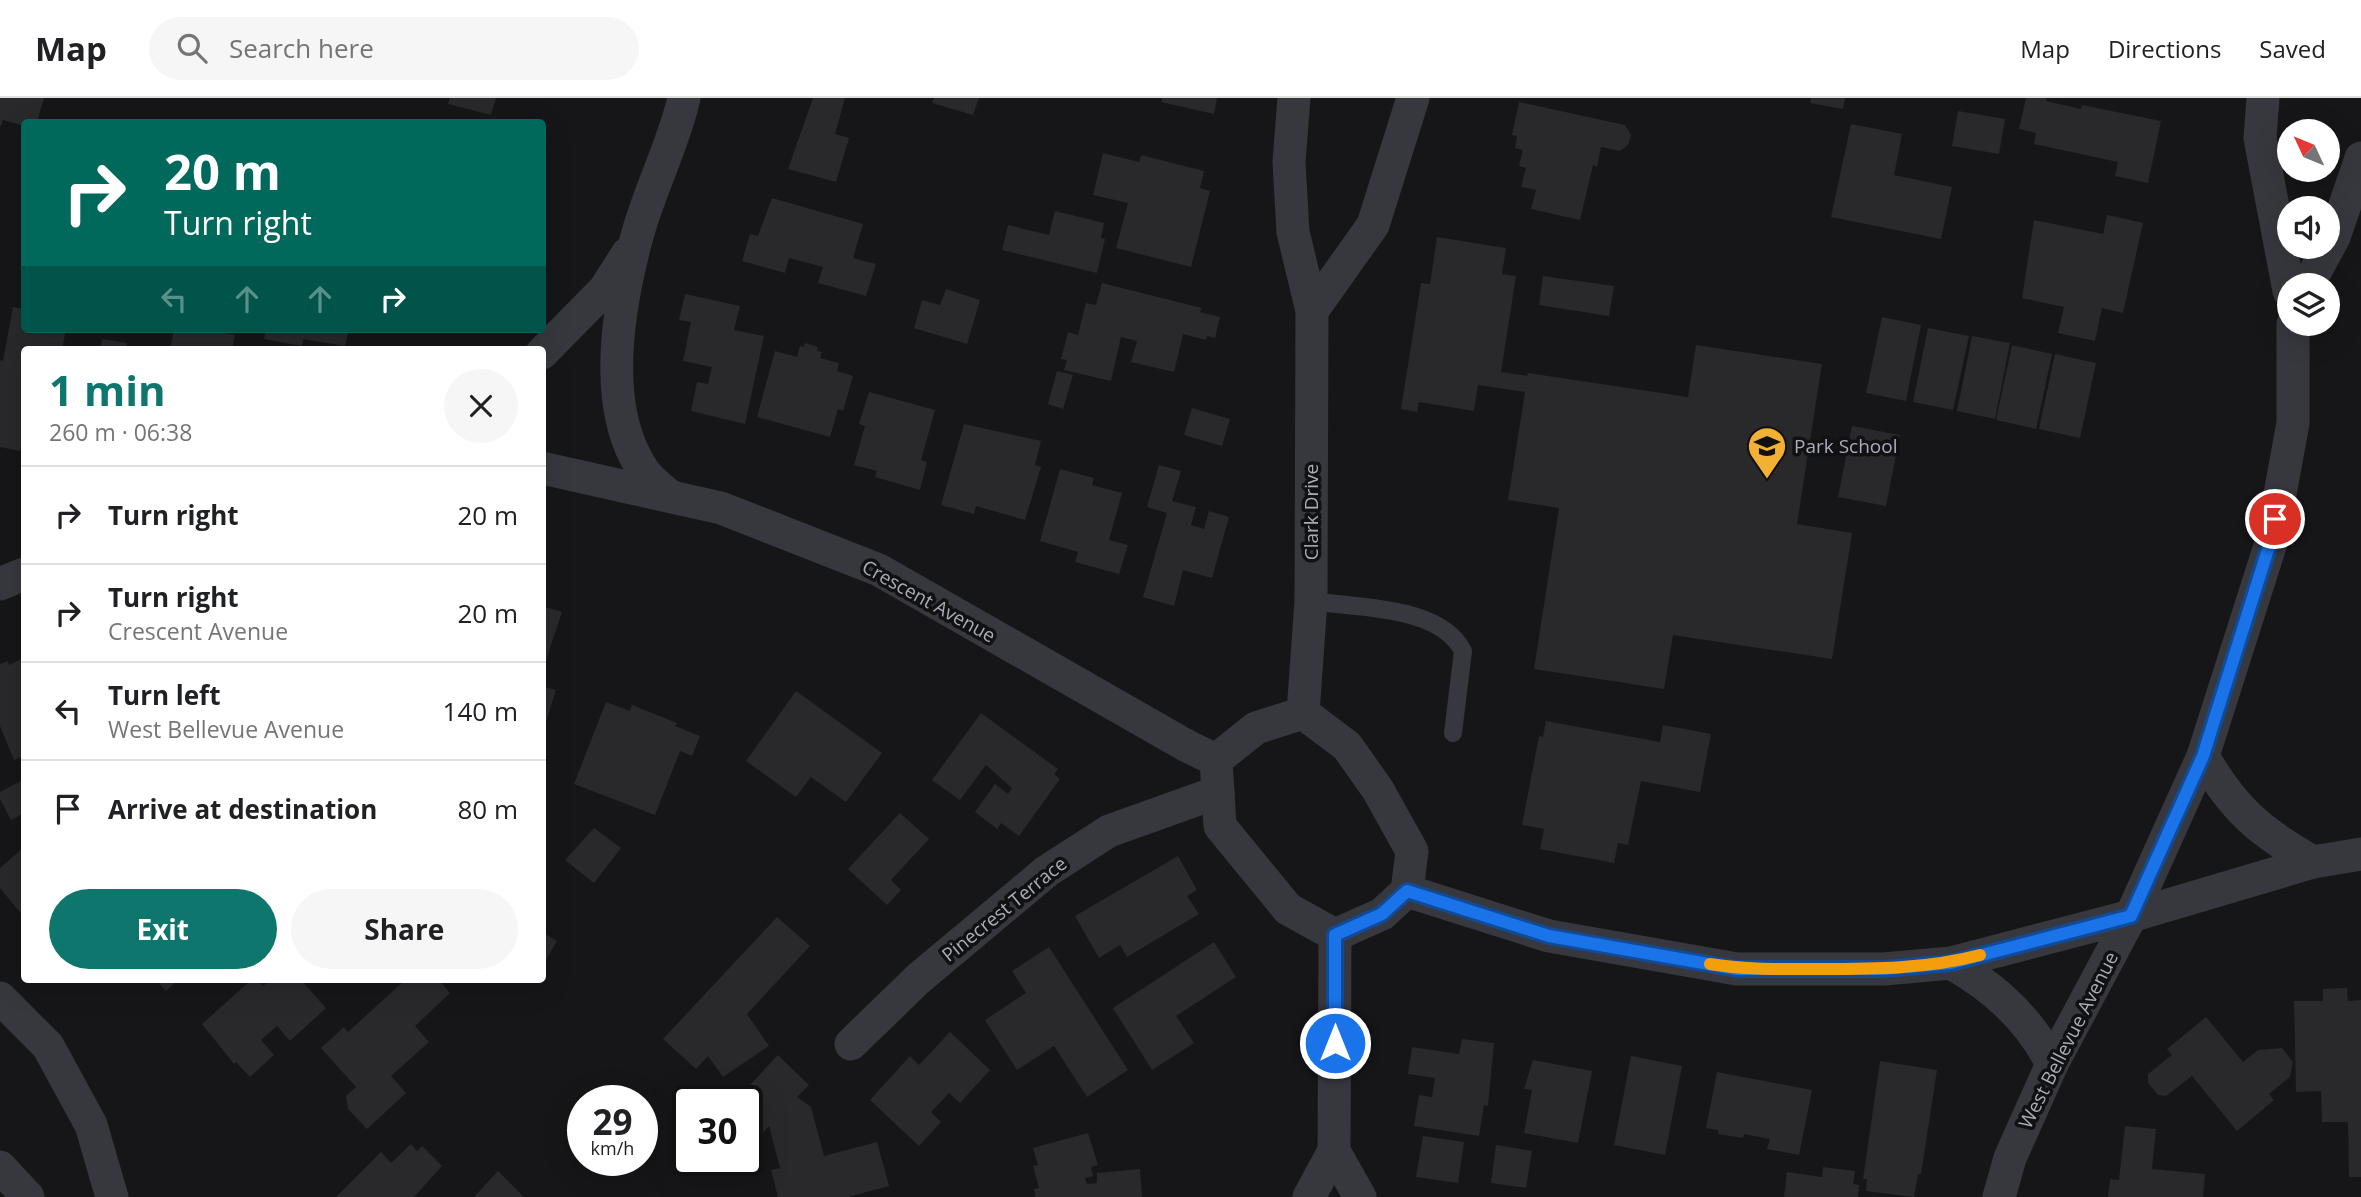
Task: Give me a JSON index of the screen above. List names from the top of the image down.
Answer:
{
  "streets": {
    "street": [
      "Clark Drive",
      "Crescent Avenue",
      "Pinecrest Terrace",
      "West Bellevue Avenue"
    ]
  },
  "crossings": [
    ["Clark Drive", "Crescent Avenue"],
    ["Clark Drive", "Pinecrest Terrace"],
    ["Crescent Avenue", "Pinecrest Terrace"]
  ],
  "places": {
    "school or university": ["Park School"]
  },
  "north": "top left",
  "page": {
    "header": "Map",
    "search": "Search here",
    "nav": ["Map", "Directions", "Saved"],
    "turn": ["20 m", "Turn right"],
    "heading": ["1 min", "260 m · 06:38"],
    "list": [
      {
        "name": "Turn right",
        "value": "20 m"
      },
      {
        "name": "Turn right",
        "note": "Crescent Avenue",
        "value": "20 m"
      },
      {
        "name": "Turn left",
        "note": "West Bellevue Avenue",
        "value": "140 m"
      },
      {
        "name": "Arrive at destination",
        "value": "80 m"
      }
    ],
    "buttons": ["Exit", "Share"],
    "speed": "29 km/h",
    "limit": "30"
  }
}
